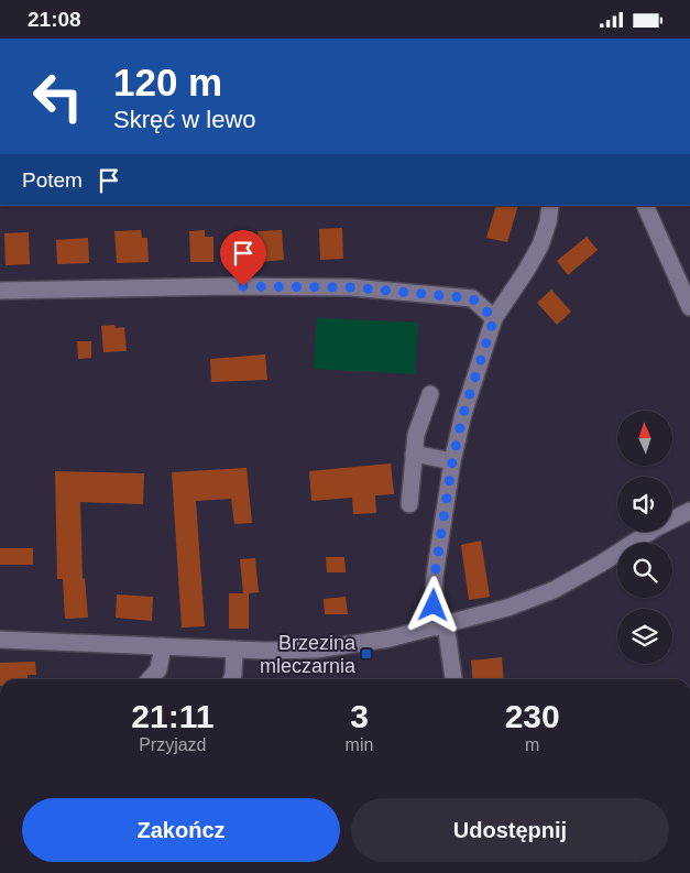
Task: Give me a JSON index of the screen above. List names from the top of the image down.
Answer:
{
  "places": {
    "transit": ["Brzezina mleczarnia"]
  },
  "north": "top",
  "page": {
    "status": "21:08",
    "turn": ["120 m", "Skręć w lewo"],
    "then": "Potem",
    "eta": [
      "21:11",
      "Przyjazd",
      "3",
      "min",
      "230",
      "m"
    ],
    "buttons": ["Zakończ", "Udostępnij"]
  }
}
